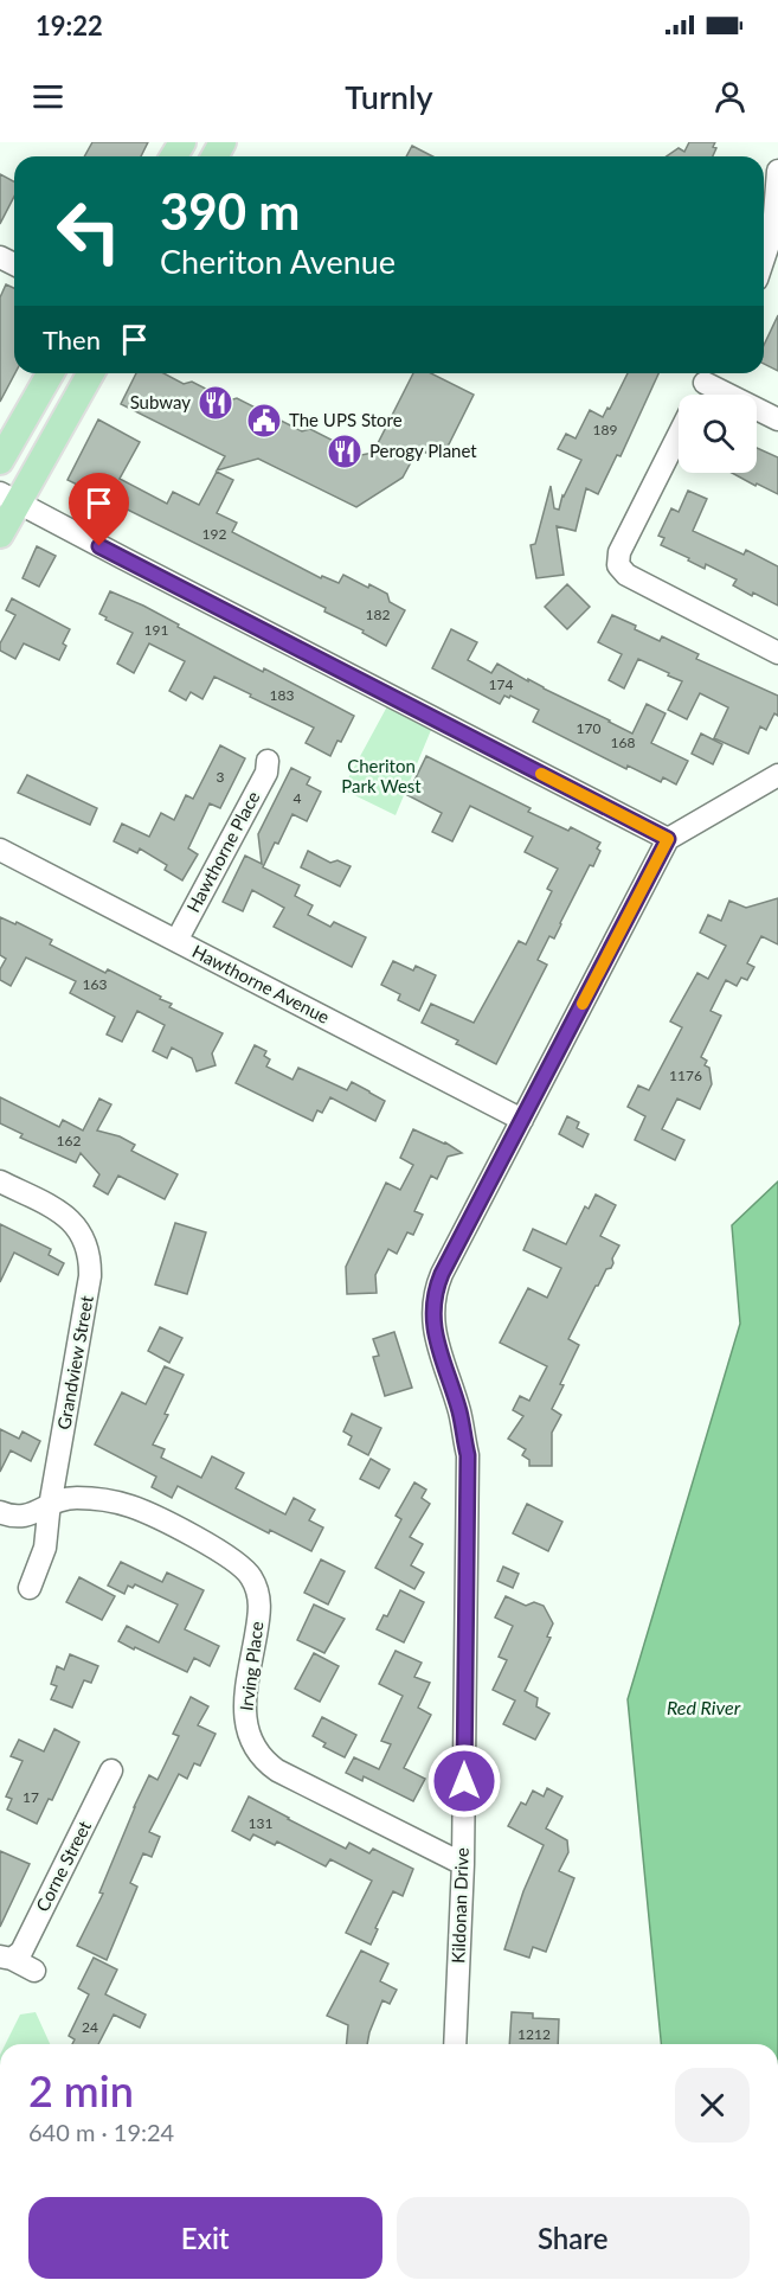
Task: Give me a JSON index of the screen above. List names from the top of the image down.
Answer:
{
  "streets": {
    "street": [
      "Hawthorne Place",
      "Hawthorne Avenue",
      "Grandview Street",
      "Irving Place",
      "Corne Street",
      "Kildonan Drive"
    ]
  },
  "crossings": [
    ["Hawthorne Place", "Hawthorne Avenue"],
    ["Hawthorne Avenue", "Kildonan Drive"],
    ["Grandview Street", "Irving Place"],
    ["Irving Place", "Kildonan Drive"]
  ],
  "water": ["Red River"],
  "parks": ["Cheriton Park West"],
  "places": {
    "restaurant": ["Subway", "Perogy Planet"],
    "public building": ["The UPS Store"]
  },
  "house_numbers": [
    "189",
    "192",
    "182",
    "191",
    "174",
    "183",
    "170",
    "168",
    "3",
    "4",
    "163",
    "1176",
    "162",
    "17",
    "131",
    "24",
    "1212"
  ],
  "page": {
    "status": "19:22",
    "header": "Turnly",
    "turn": ["390 m", "Cheriton Avenue"],
    "then": "Then",
    "heading": ["2 min", "640 m · 19:24"],
    "buttons": ["Exit", "Share"]
  }
}
